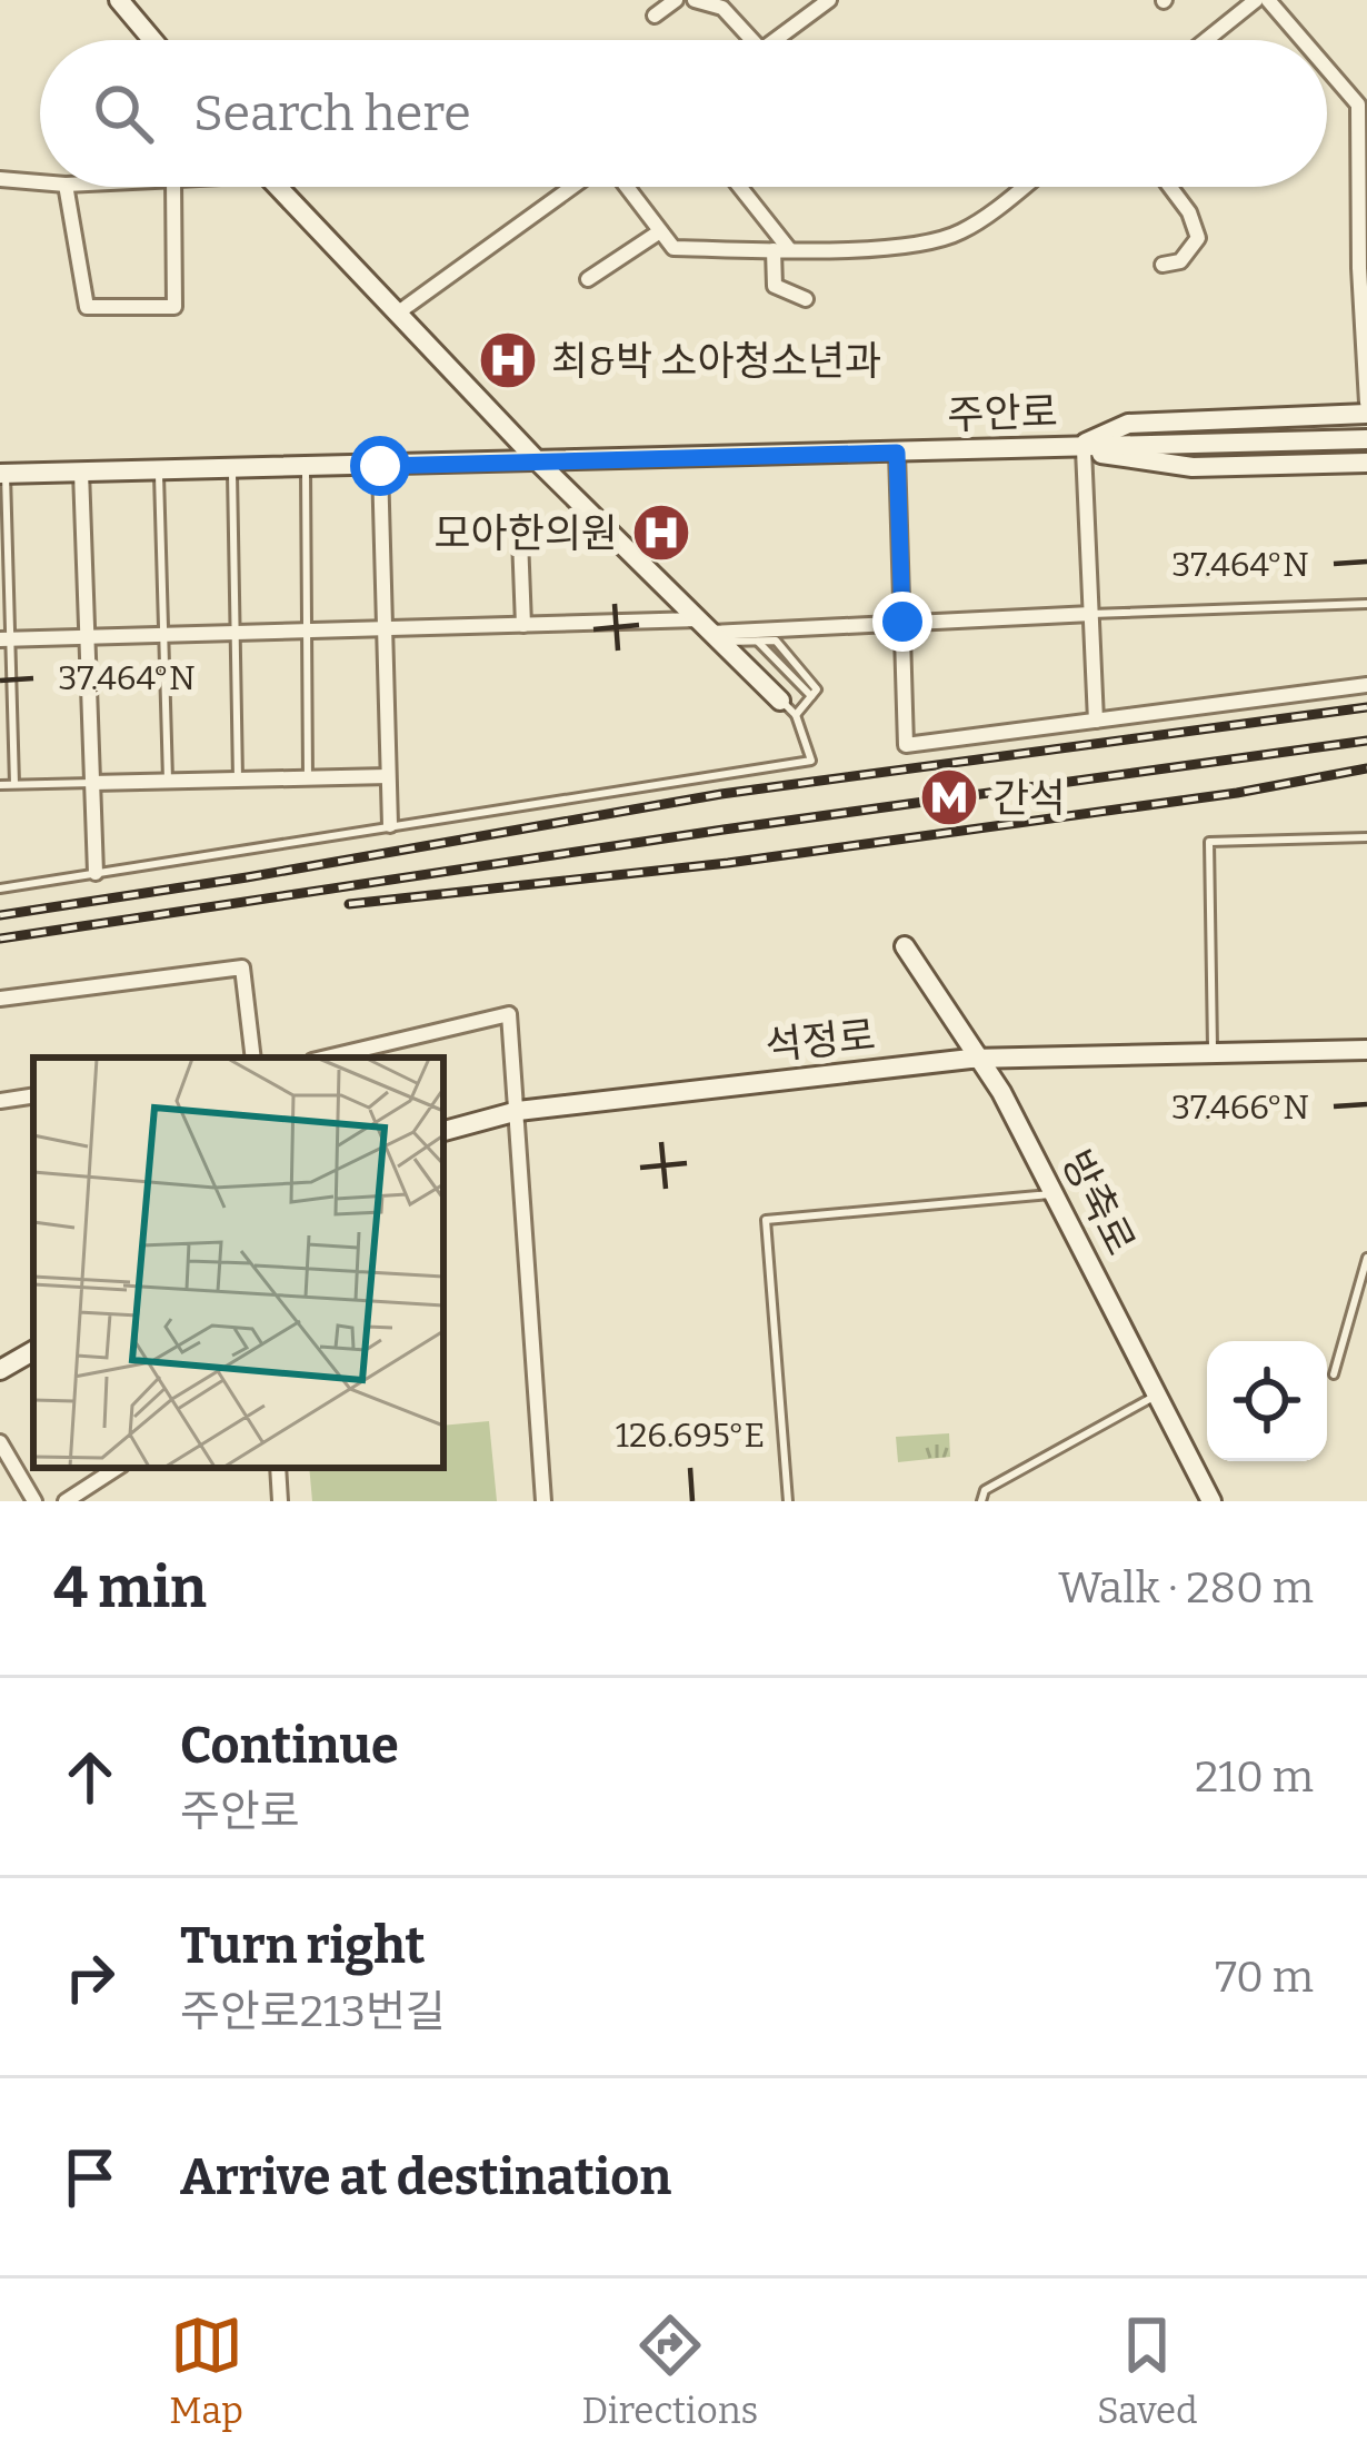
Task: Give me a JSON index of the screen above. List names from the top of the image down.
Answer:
{
  "streets": {
    "main road": ["주안로", "석정로", "방축로"]
  },
  "crossings": [
    ["석정로", "방축로"]
  ],
  "places": {
    "hospital": ["최&박 소아청소년과", "모아한의원"],
    "metro station": ["간석"]
  },
  "page": {
    "search": "Search here",
    "heading": ["4 min", "Walk · 280 m"],
    "list": [
      ["Continue", "주안로", "210 m"],
      ["Turn right", "주안로213번길", "70 m"],
      "Arrive at destination"
    ],
    "nav": ["Map", "Directions", "Saved"]
  },
  "coordinates": ["37.464°N", "37.466°N", "126.695°E"]
}
